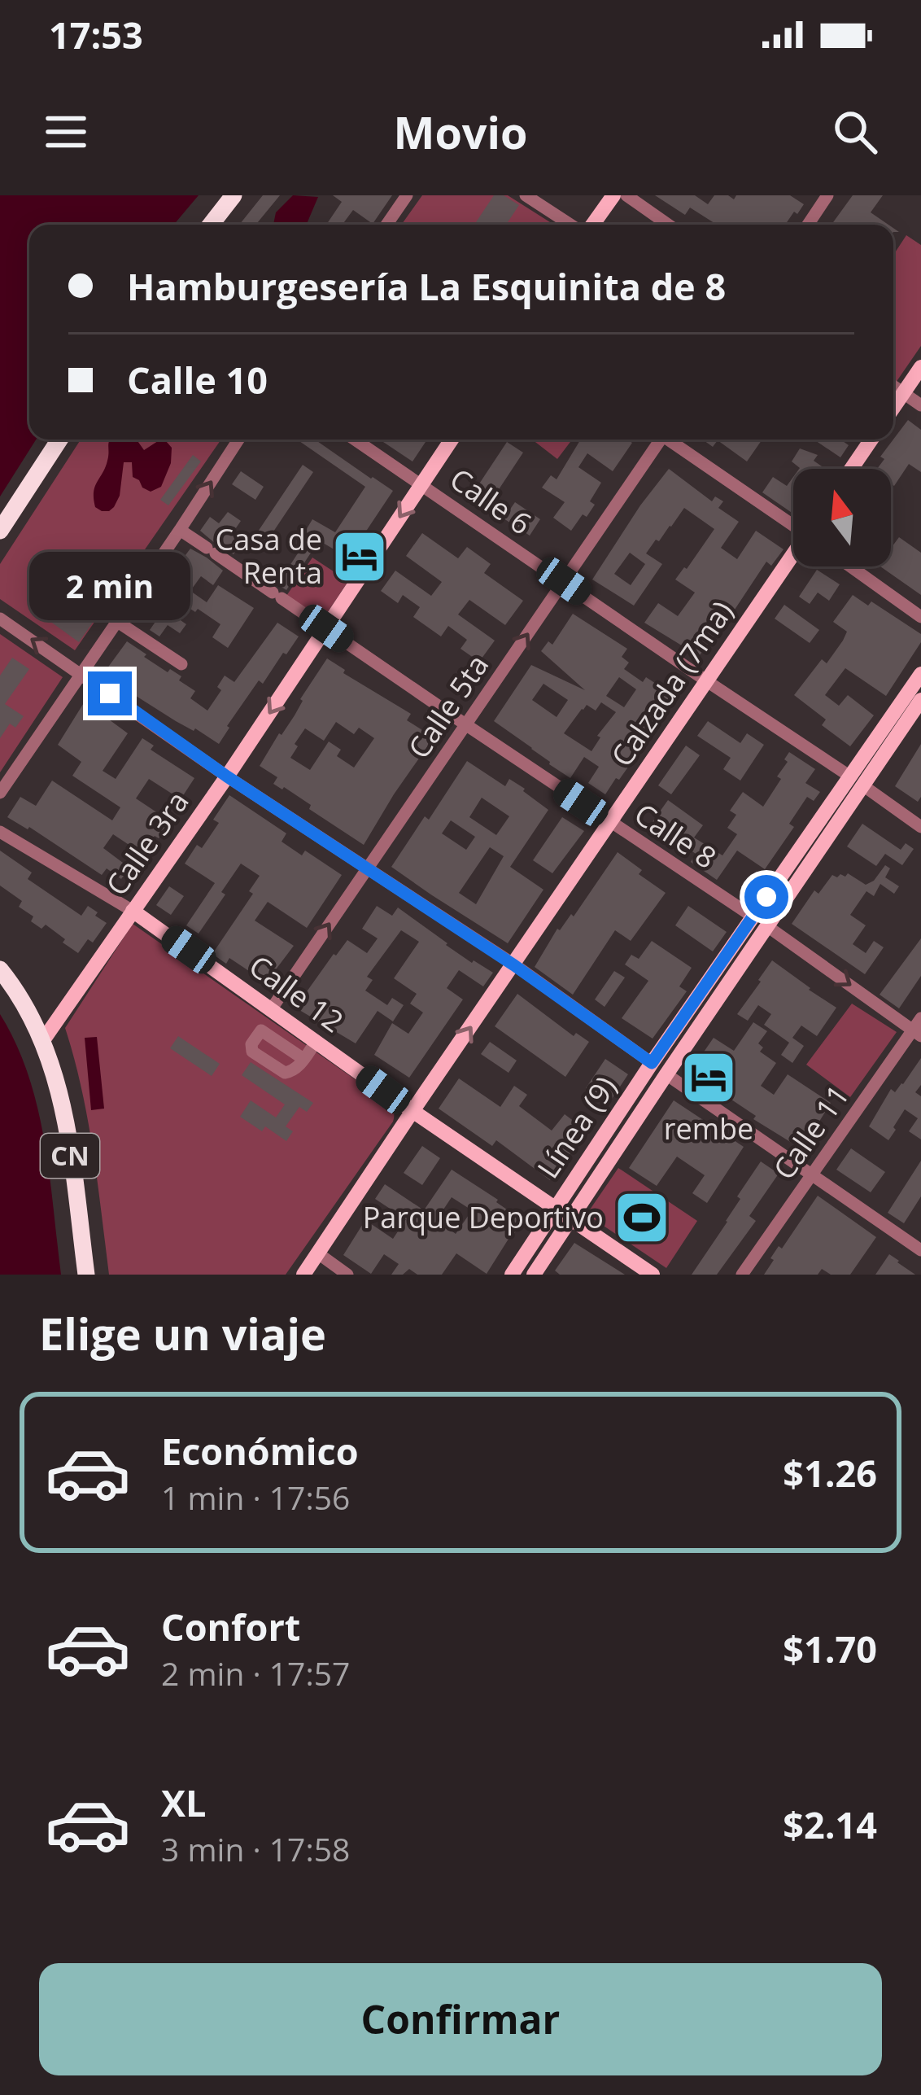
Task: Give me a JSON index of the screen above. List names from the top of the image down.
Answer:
{
  "streets": {
    "highway": ["CN"],
    "main road": [
      "Calzada (7ma)",
      "Calle 3ra",
      "Calle 12",
      "Línea (9)"
    ],
    "street": [
      "Calle 6",
      "Calle 5ta",
      "Calle 8",
      "Calle 11"
    ]
  },
  "crossings": [
    ["Calle 6", "Calzada (7ma)"],
    ["Calle 6", "Calle 5ta"],
    ["Calle 6", "Calle 3ra"],
    ["Calle 6", "Línea (9)"],
    ["Calzada (7ma)", "Calle 8"],
    ["Calzada (7ma)", "Calle 12"],
    ["Calle 5ta", "Calle 8"],
    ["Calle 5ta", "Calle 12"],
    ["Calle 8", "Calle 3ra"],
    ["Calle 8", "Línea (9)"],
    ["Calle 3ra", "Calle 12"],
    ["Calle 3ra", "CN"],
    ["Calle 12", "Línea (9)"]
  ],
  "one_way": ["Calle 5ta", "Calle 3ra"],
  "places": {
    "hotel": ["Casa de Renta", "rembe"],
    "sports": ["Parque Deportivo"]
  },
  "north": "top",
  "page": {
    "status": "17:53",
    "header": "Movio",
    "banner": ["Hamburgesería La Esquinita de 8", "Calle 10"],
    "bubble": "2 min",
    "heading": "Elige un viaje",
    "list": [
      {
        "name": "Económico",
        "note": "1 min · 17:56",
        "value": "$1.26"
      },
      {
        "name": "Confort",
        "note": "2 min · 17:57",
        "value": "$1.70"
      },
      {
        "name": "XL",
        "note": "3 min · 17:58",
        "value": "$2.14"
      }
    ],
    "buttons": "Confirmar"
  }
}
